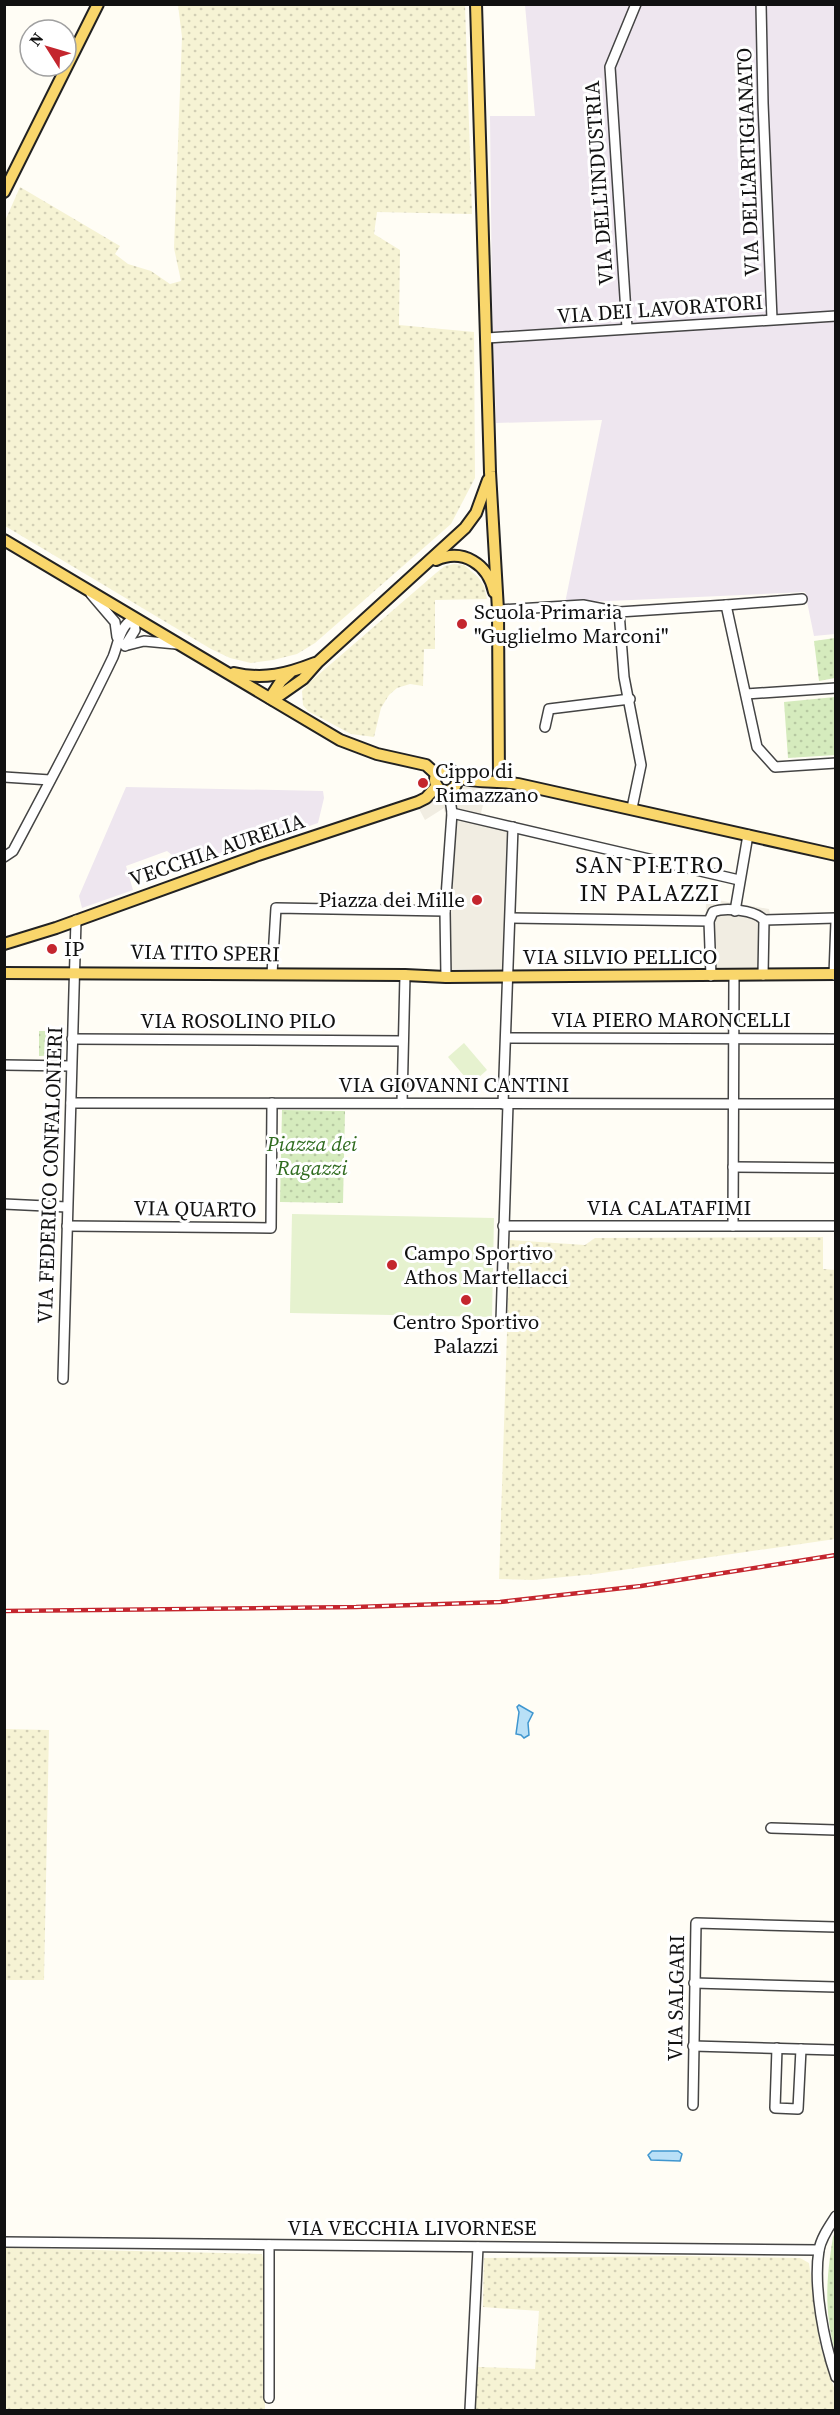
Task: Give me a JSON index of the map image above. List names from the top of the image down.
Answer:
{
  "streets": {
    "main road": ["VECCHIA AURELIA", "VIA TITO SPERI", "VIA SILVIO PELLICO"],
    "street": [
      "VIA DELL'ARTIGIANATO",
      "VIA DELL'INDUSTRIA",
      "VIA DEI LAVORATORI",
      "VIA PIERO MARONCELLI",
      "VIA ROSOLINO PILO",
      "VIA GIOVANNI CANTINI",
      "VIA FEDERICO CONFALONIERI",
      "VIA CALATAFIMI",
      "VIA QUARTO",
      "VIA SALGARI",
      "VIA VECCHIA LIVORNESE"
    ]
  },
  "crossings": [
    ["VIA DELL'ARTIGIANATO", "VIA DEI LAVORATORI"],
    ["VIA DELL'INDUSTRIA", "VIA DEI LAVORATORI"],
    ["VECCHIA AURELIA", "VIA FEDERICO CONFALONIERI"],
    ["VIA TITO SPERI", "VIA SILVIO PELLICO"],
    ["VIA TITO SPERI", "VIA FEDERICO CONFALONIERI"],
    ["VIA ROSOLINO PILO", "VIA FEDERICO CONFALONIERI"],
    ["VIA GIOVANNI CANTINI", "VIA FEDERICO CONFALONIERI"],
    ["VIA GIOVANNI CANTINI", "VIA QUARTO"],
    ["VIA FEDERICO CONFALONIERI", "VIA QUARTO"]
  ],
  "districts": ["SAN PIETRO IN PALAZZI"],
  "parks": ["Piazza dei Ragazzi"],
  "places": [
    "Scuola Primaria \"Guglielmo Marconi\"",
    "Cippo di Rimazzano",
    "Piazza dei Mille",
    "IP",
    "Campo Sportivo Athos Martellacci",
    "Centro Sportivo Palazzi"
  ],
  "north": "top left"
}
